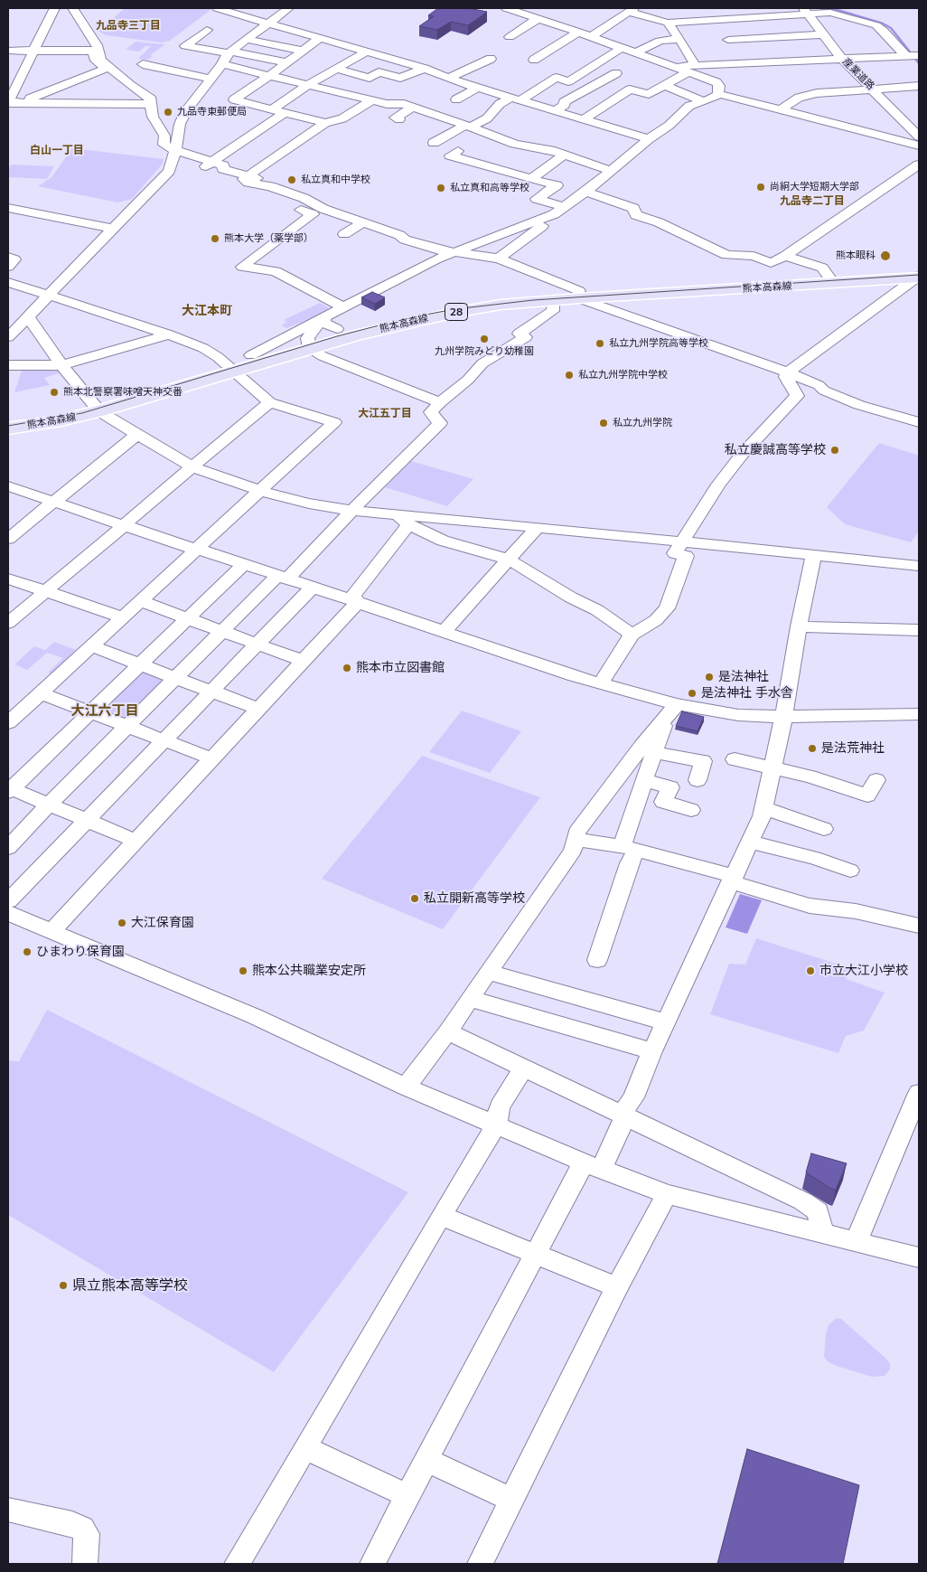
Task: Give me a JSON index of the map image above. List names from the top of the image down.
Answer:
{
  "streets": {
    "main road": ["熊本高森線", "28"],
    "street": ["産業道路"]
  },
  "districts": [
    "九品寺三丁目",
    "白山一丁目",
    "九品寺二丁目",
    "大江本町",
    "大江五丁目",
    "大江六丁目"
  ],
  "places": [
    "九品寺東郵便局",
    "私立真和中学校",
    "尚絅大学短期大学部",
    "私立真和高等学校",
    "熊本大学（薬学部）",
    "熊本眼科",
    "九州学院みどり幼稚園",
    "私立九州学院高等学校",
    "私立九州学院中学校",
    "熊本北警察署味噌天神交番",
    "私立九州学院",
    "私立慶誠高等学校",
    "熊本市立図書館",
    "是法神社",
    "是法神社 手水舎",
    "是法荒神社",
    "私立開新高等学校",
    "大江保育園",
    "ひまわり保育園",
    "熊本公共職業安定所",
    "市立大江小学校",
    "県立熊本高等学校"
  ]
}
